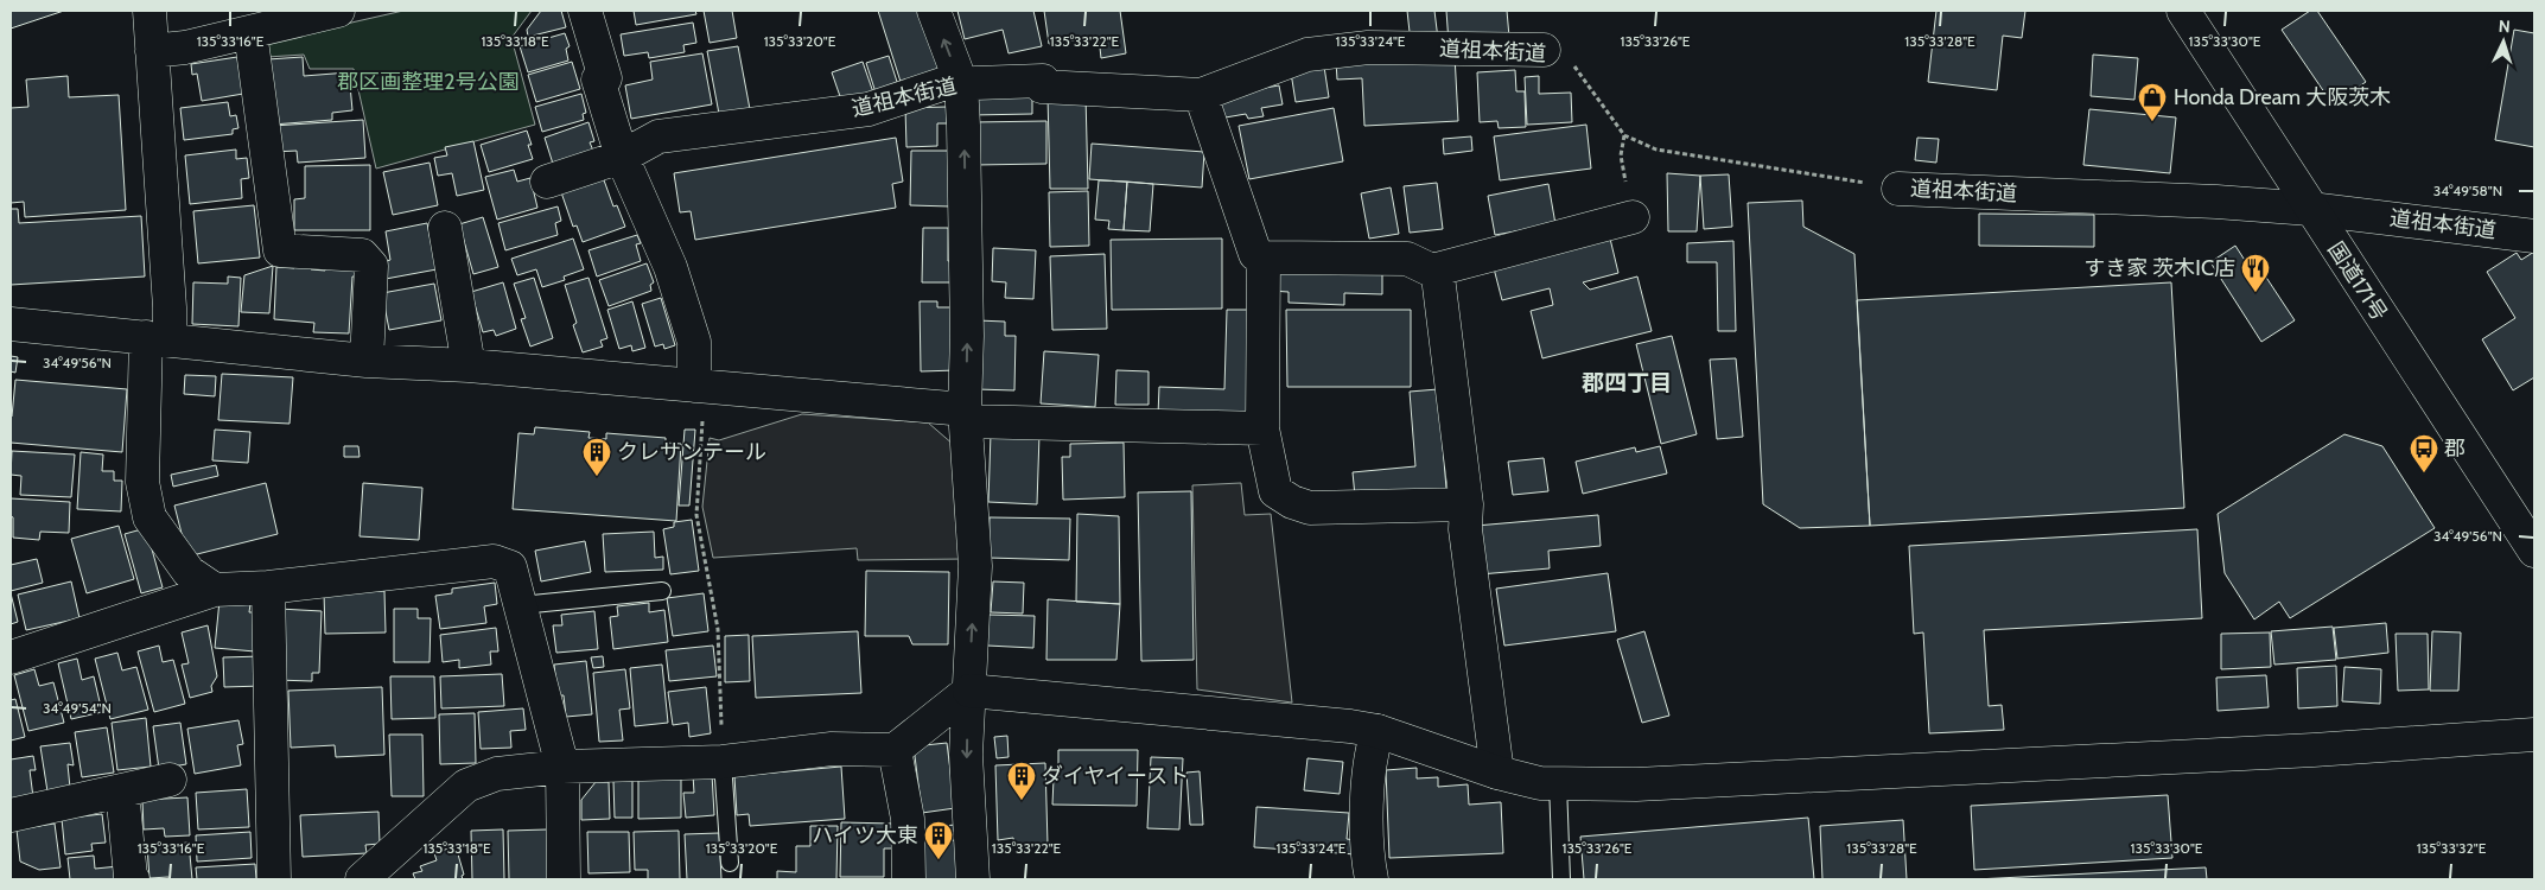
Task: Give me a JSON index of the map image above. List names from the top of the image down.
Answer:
{
  "streets": {
    "main road": ["道祖本街道", "国道171号"]
  },
  "crossings": [
    ["道祖本街道", "国道171号"]
  ],
  "districts": ["郡四丁目"],
  "parks": ["郡区画整理2号公園"],
  "places": {
    "shop": ["Honda Dream 大阪茨木"],
    "restaurant": ["すき家 茨木IC店"],
    "bus stop": ["郡"],
    "building": ["クレサンテール", "ダイヤイースト", "ハイツ大東"]
  },
  "north": "top",
  "coordinates": [
    "135°33'16\"E",
    "135°33'18\"E",
    "135°33'20\"E",
    "135°33'22\"E",
    "135°33'24\"E",
    "135°33'26\"E",
    "135°33'28\"E",
    "135°33'30\"E",
    "34°49'58\"N",
    "34°49'56\"N",
    "34°49'54\"N",
    "135°33'32\"E"
  ]
}
